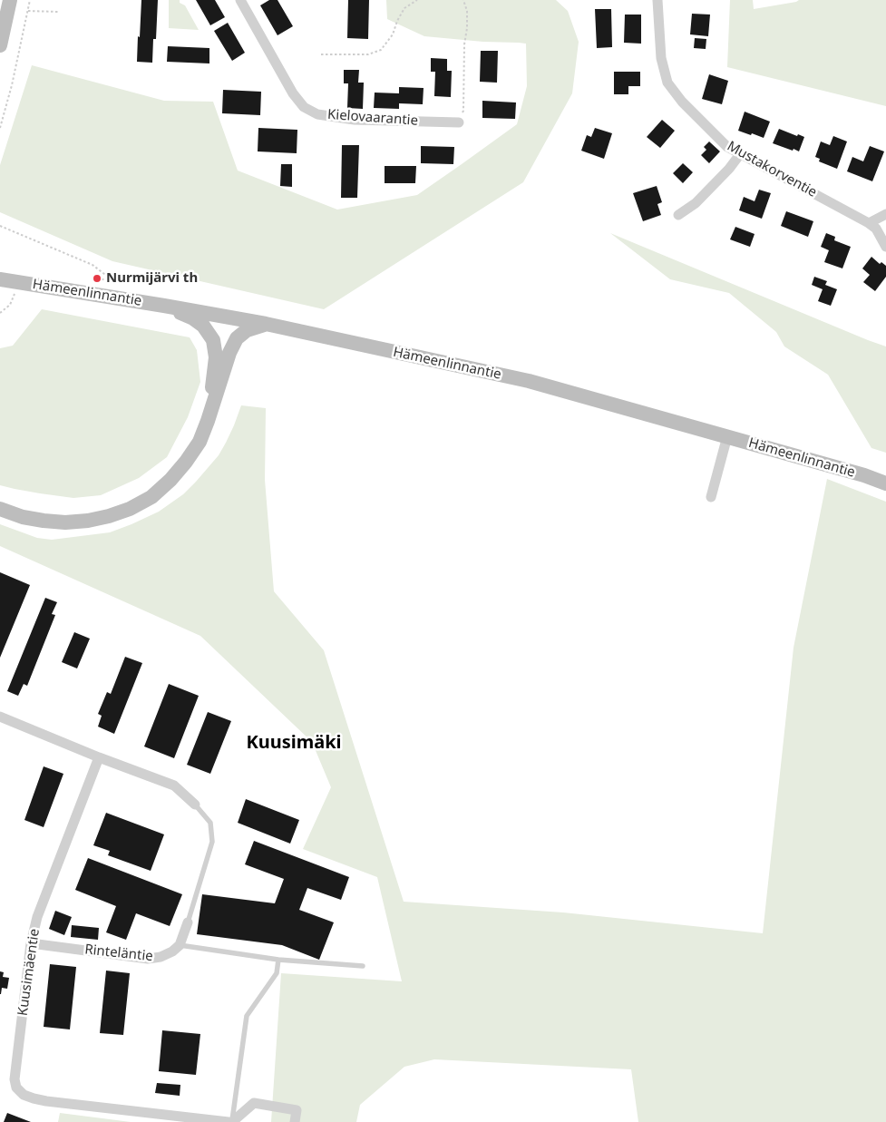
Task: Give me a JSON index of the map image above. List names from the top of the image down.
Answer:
{
  "streets": {
    "main road": ["Hämeenlinnantie"],
    "street": [
      "Kielovaarantie",
      "Mustakorventie",
      "Rinteläntie",
      "Kuusimäentie"
    ]
  },
  "crossings": [
    ["Rinteläntie", "Kuusimäentie"]
  ],
  "districts": ["Kuusimäki"],
  "places": ["Nurmijärvi th"]
}
